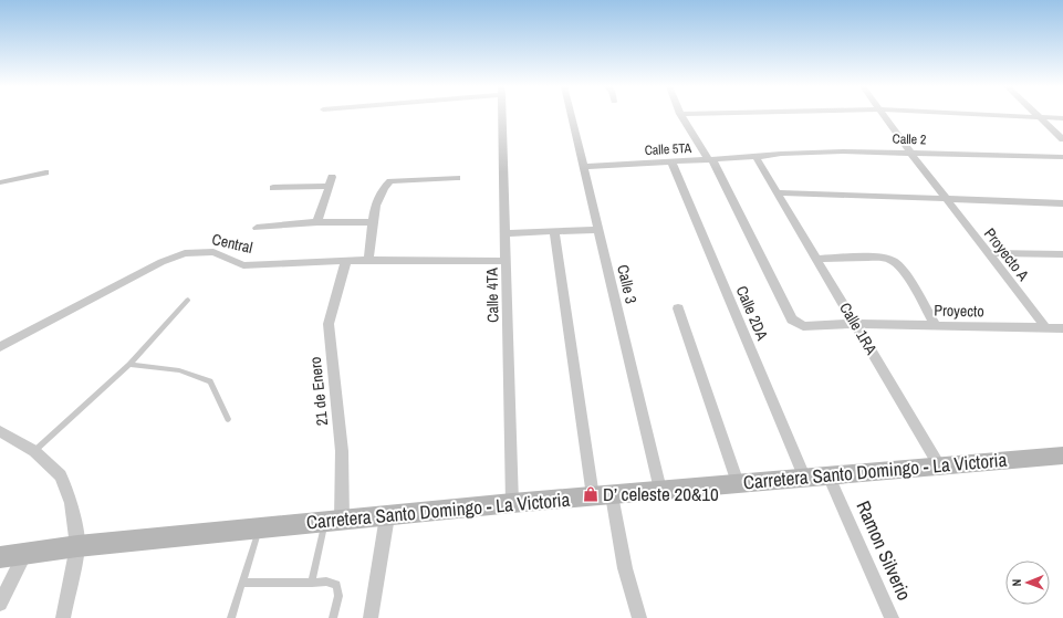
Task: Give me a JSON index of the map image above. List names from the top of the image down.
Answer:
{
  "streets": {
    "main road": ["Carretera Santo Domingo - La Victoria"],
    "street": [
      "Calle 2",
      "Calle 5TA",
      "Central",
      "Proyecto A",
      "Calle 3",
      "Calle 4TA",
      "Proyecto",
      "Calle 2DA",
      "Calle 1RA",
      "21 de Enero",
      "Ramon Silverio"
    ]
  },
  "crossings": [
    ["Calle 2", "Calle 5TA"],
    ["Calle 2", "Proyecto A"],
    ["Calle 2", "Calle 1RA"],
    ["Calle 5TA", "Calle 3"],
    ["Calle 5TA", "Proyecto"],
    ["Calle 5TA", "Calle 2DA"],
    ["Calle 5TA", "Calle 1RA"],
    ["Central", "Calle 4TA"],
    ["Central", "21 de Enero"],
    ["Proyecto A", "Proyecto"],
    ["Calle 3", "Carretera Santo Domingo - La Victoria"],
    ["Calle 4TA", "Carretera Santo Domingo - La Victoria"],
    ["Proyecto", "Calle 1RA"],
    ["Calle 2DA", "Carretera Santo Domingo - La Victoria"],
    ["Calle 1RA", "Carretera Santo Domingo - La Victoria"],
    ["21 de Enero", "Carretera Santo Domingo - La Victoria"],
    ["Carretera Santo Domingo - La Victoria", "Ramon Silverio"]
  ],
  "places": {
    "shop": ["D’ celeste 20&10"]
  },
  "north": "left"
}
